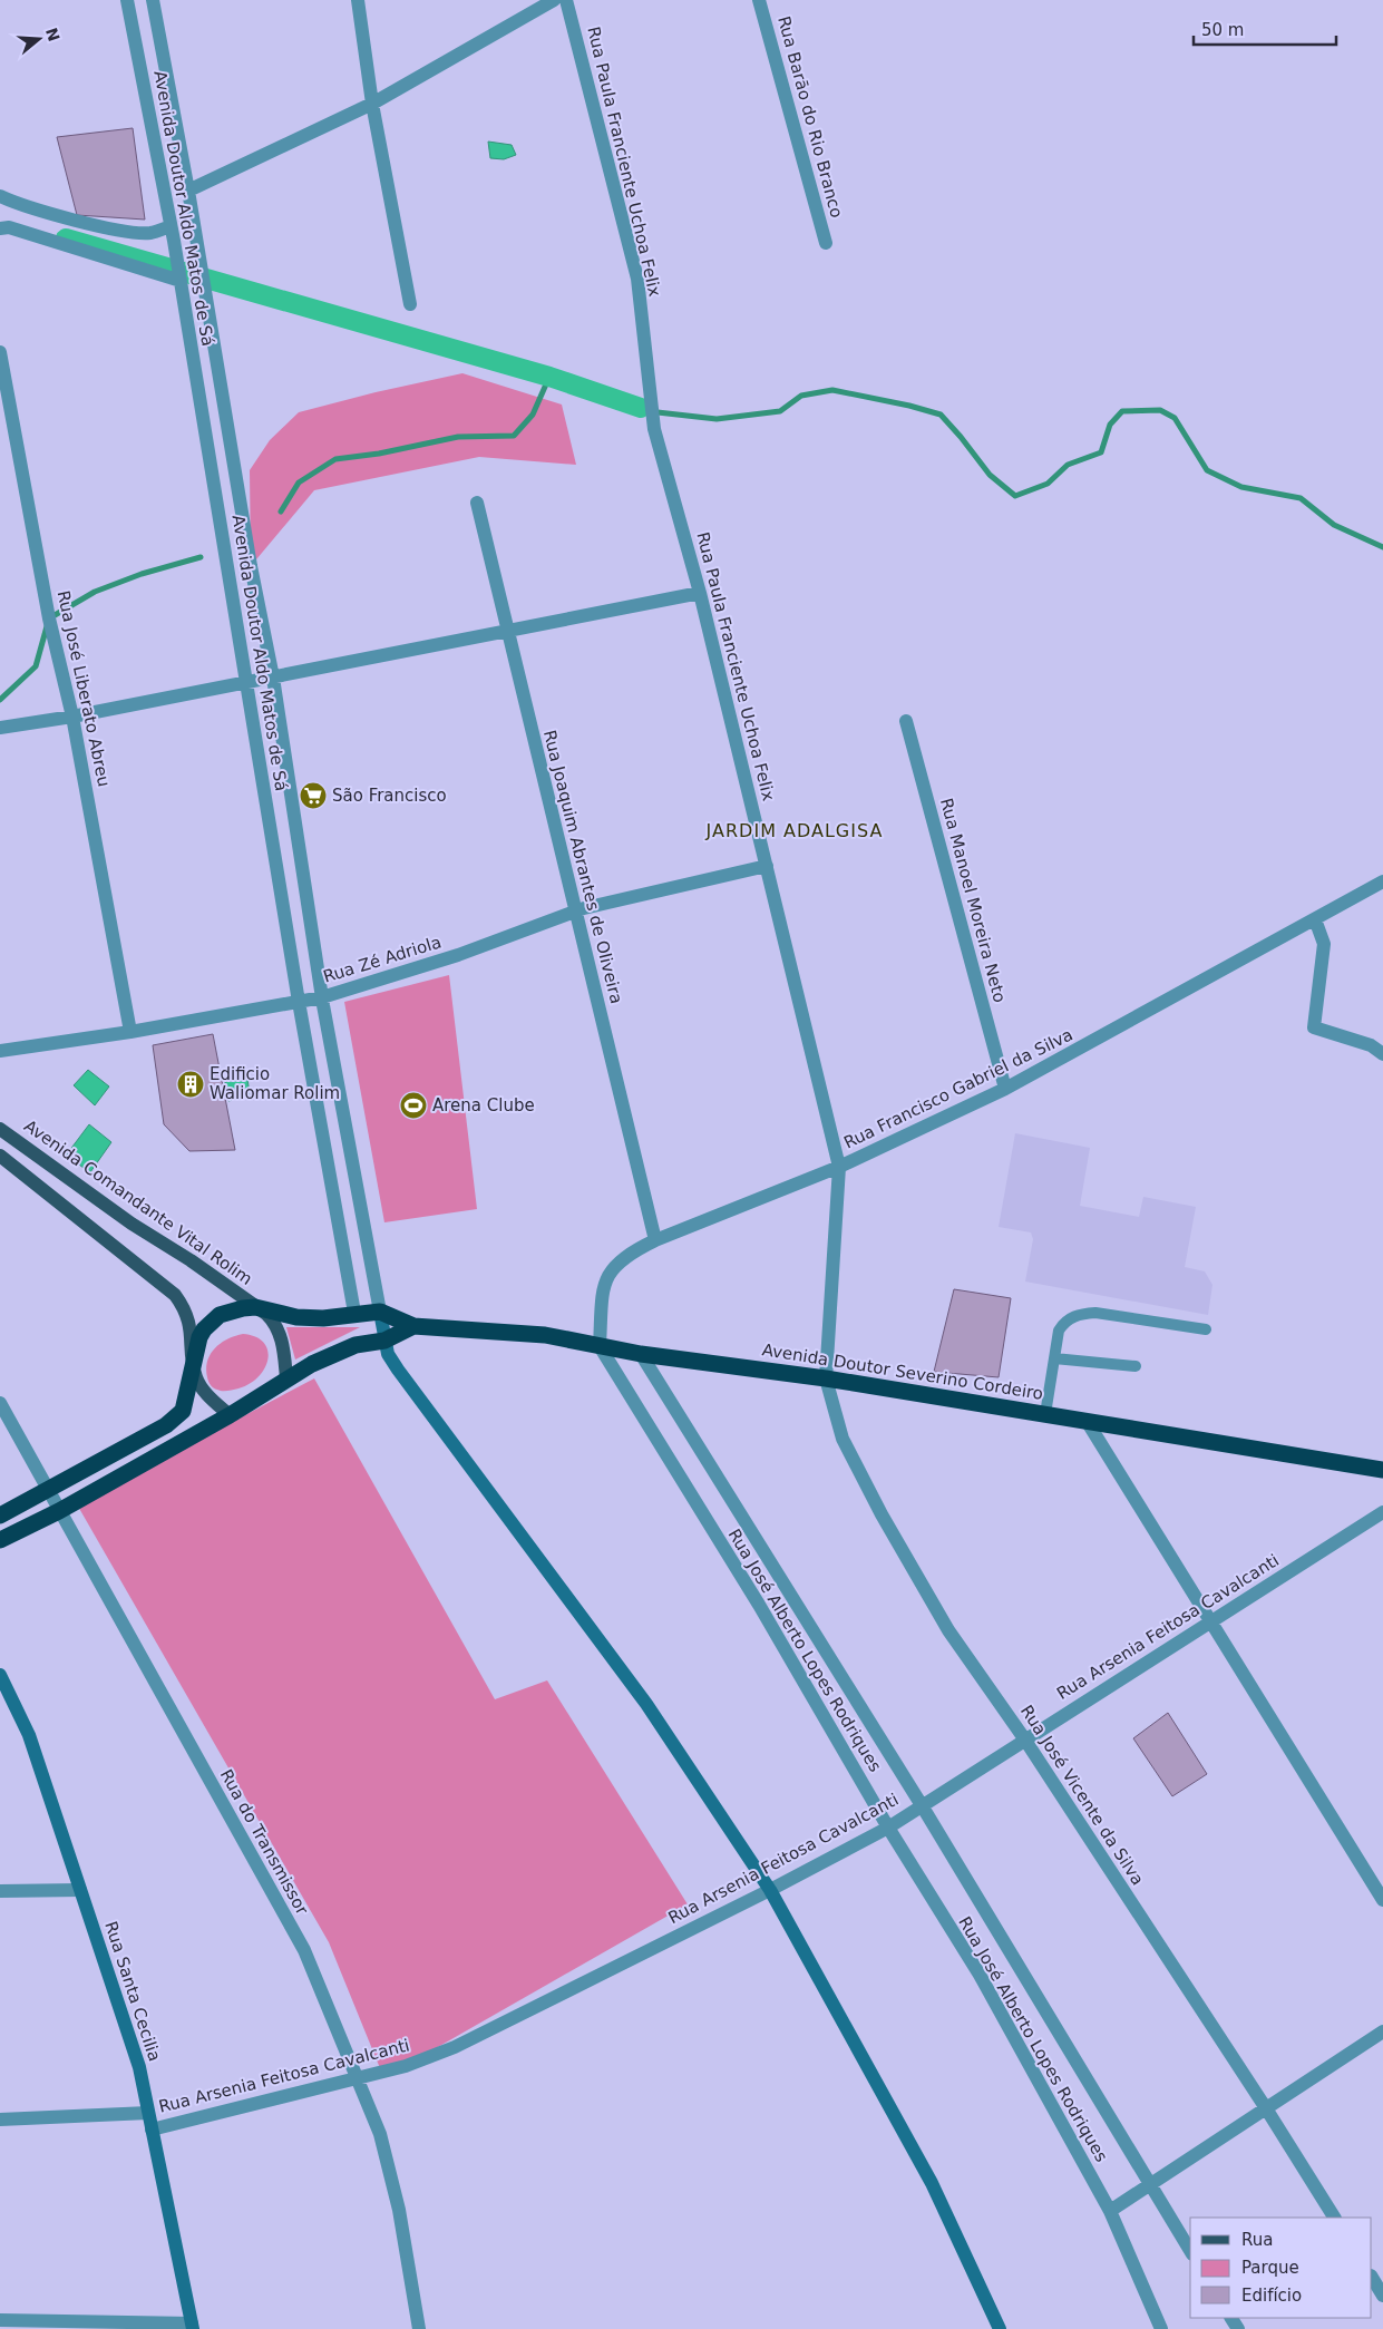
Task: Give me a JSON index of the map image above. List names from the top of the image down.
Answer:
{
  "streets": {
    "highway": ["Avenida Doutor Severino Cordeiro"],
    "main road": ["Avenida Comandante Vital Rolim"],
    "street": [
      "Rua Barāo do Rio Branco",
      "Rua Paula Franciente Uchoa Felix",
      "Avenida Doutor Aldo Matos de Sá",
      "Rua José Liberato Abreu",
      "Rua Joaquim Abrantes de Oliveira",
      "Rua Manoel Moreira Neto",
      "Rua Zé Adriola",
      "Rua Francisco Gabriel da Silva",
      "Rua Arsenia Feitosa Cavalcanti",
      "Rua José Alberto Lopes Rodriques",
      "Rua José Vicente da Silva",
      "Rua do Transmissor",
      "Rua Santa Cecilia"
    ]
  },
  "crossings": [
    ["Rua Paula Franciente Uchoa Felix", "Rua Zé Adriola"],
    ["Rua Paula Franciente Uchoa Felix", "Rua Francisco Gabriel da Silva"],
    ["Rua Paula Franciente Uchoa Felix", "Avenida Doutor Severino Cordeiro"],
    ["Rua Paula Franciente Uchoa Felix", "Rua José Vicente da Silva"],
    ["Avenida Doutor Aldo Matos de Sá", "Rua Zé Adriola"],
    ["Avenida Doutor Aldo Matos de Sá", "Avenida Doutor Severino Cordeiro"],
    ["Rua José Liberato Abreu", "Rua Zé Adriola"],
    ["Rua Joaquim Abrantes de Oliveira", "Rua Zé Adriola"],
    ["Rua Joaquim Abrantes de Oliveira", "Rua Francisco Gabriel da Silva"],
    ["Rua Manoel Moreira Neto", "Rua Francisco Gabriel da Silva"],
    ["Rua Francisco Gabriel da Silva", "Avenida Doutor Severino Cordeiro"],
    ["Rua Francisco Gabriel da Silva", "Rua José Alberto Lopes Rodriques"],
    ["Avenida Comandante Vital Rolim", "Avenida Doutor Severino Cordeiro"],
    ["Avenida Doutor Severino Cordeiro", "Rua José Alberto Lopes Rodriques"],
    ["Avenida Doutor Severino Cordeiro", "Rua José Vicente da Silva"],
    ["Rua Arsenia Feitosa Cavalcanti", "Rua José Alberto Lopes Rodriques"],
    ["Rua Arsenia Feitosa Cavalcanti", "Rua José Vicente da Silva"],
    ["Rua Arsenia Feitosa Cavalcanti", "Rua do Transmissor"],
    ["Rua Arsenia Feitosa Cavalcanti", "Rua Santa Cecilia"]
  ],
  "districts": ["JARDIM ADALGISA"],
  "places": {
    "supermarket": ["São Francisco"],
    "building": ["Edificio Waliomar Rolim"],
    "sports": ["Arena Clube"]
  },
  "legend": ["Rua", "Parque", "Edifício"],
  "scale_bar": "50 m",
  "north": "right"
}
